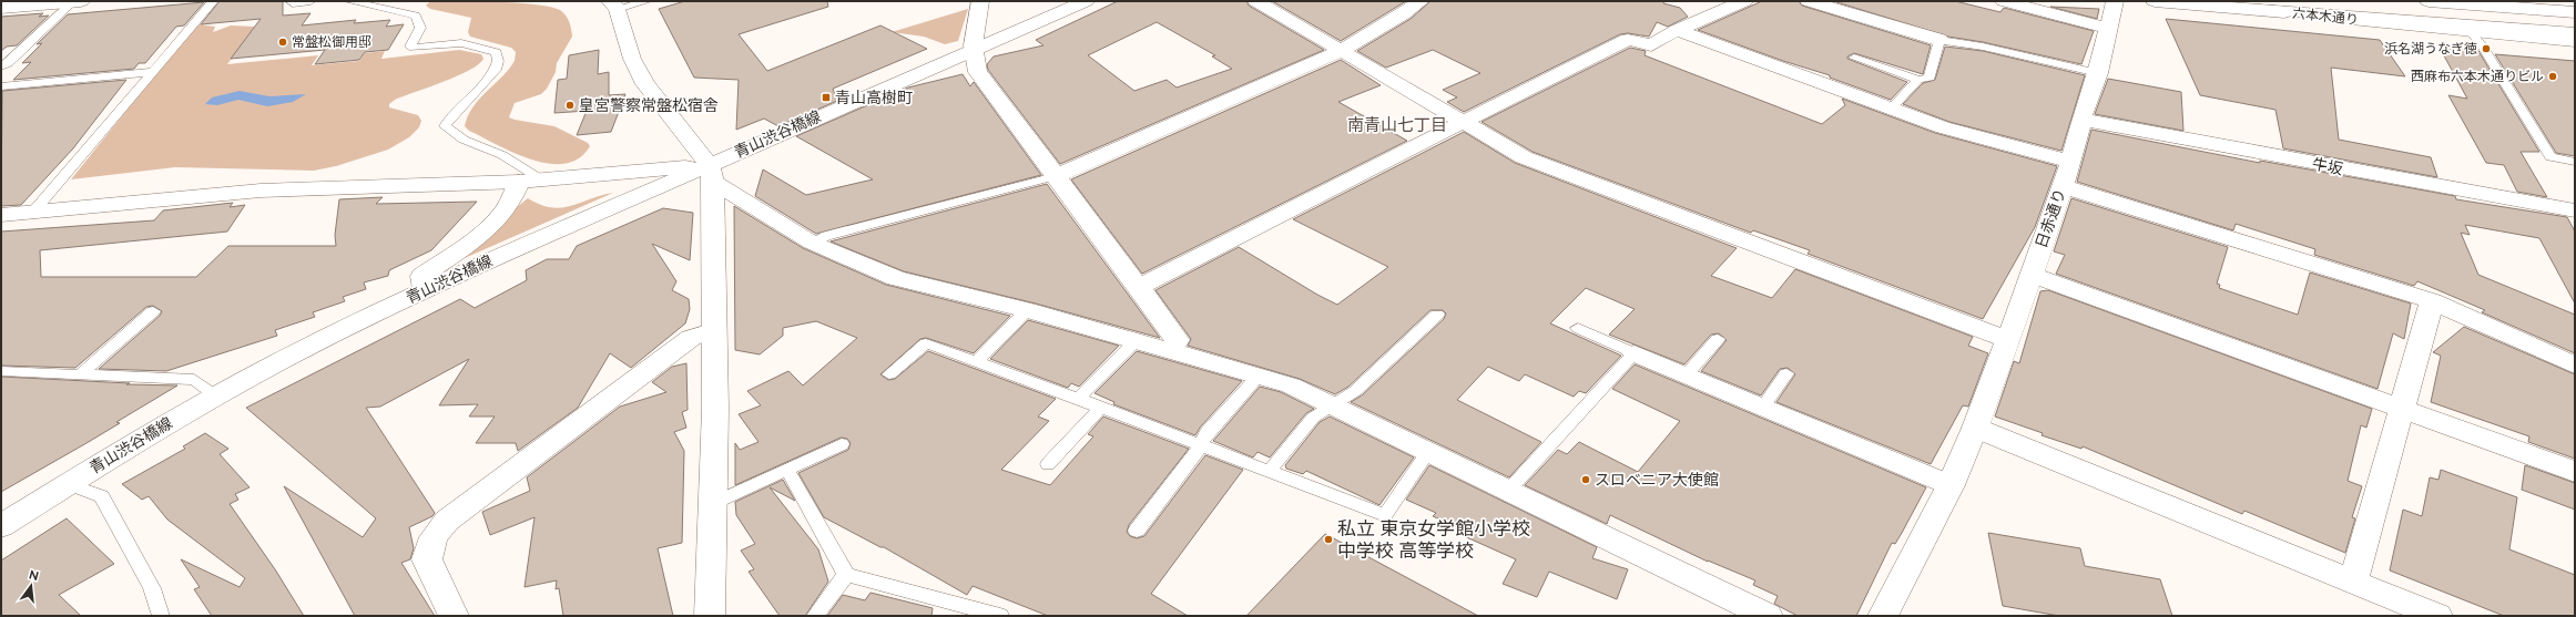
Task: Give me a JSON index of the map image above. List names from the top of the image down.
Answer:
{
  "streets": {
    "main road": [
      "六本木通り",
      "青山渋谷橋線",
      "牛坂",
      "日赤通り"
    ]
  },
  "crossings": [
    ["牛坂", "日赤通り"]
  ],
  "districts": ["南青山七丁目"],
  "places": {
    "other": [
      "常盤松御用邸",
      "浜名湖うなぎ徳",
      "西麻布六本木通りビル",
      "皇宮警察常盤松宿舎",
      "スロベニア大使館",
      "私立 東京女学館小学校 中学校 高等学校"
    ],
    "transit": ["青山高樹町"]
  },
  "north": "top"
}
